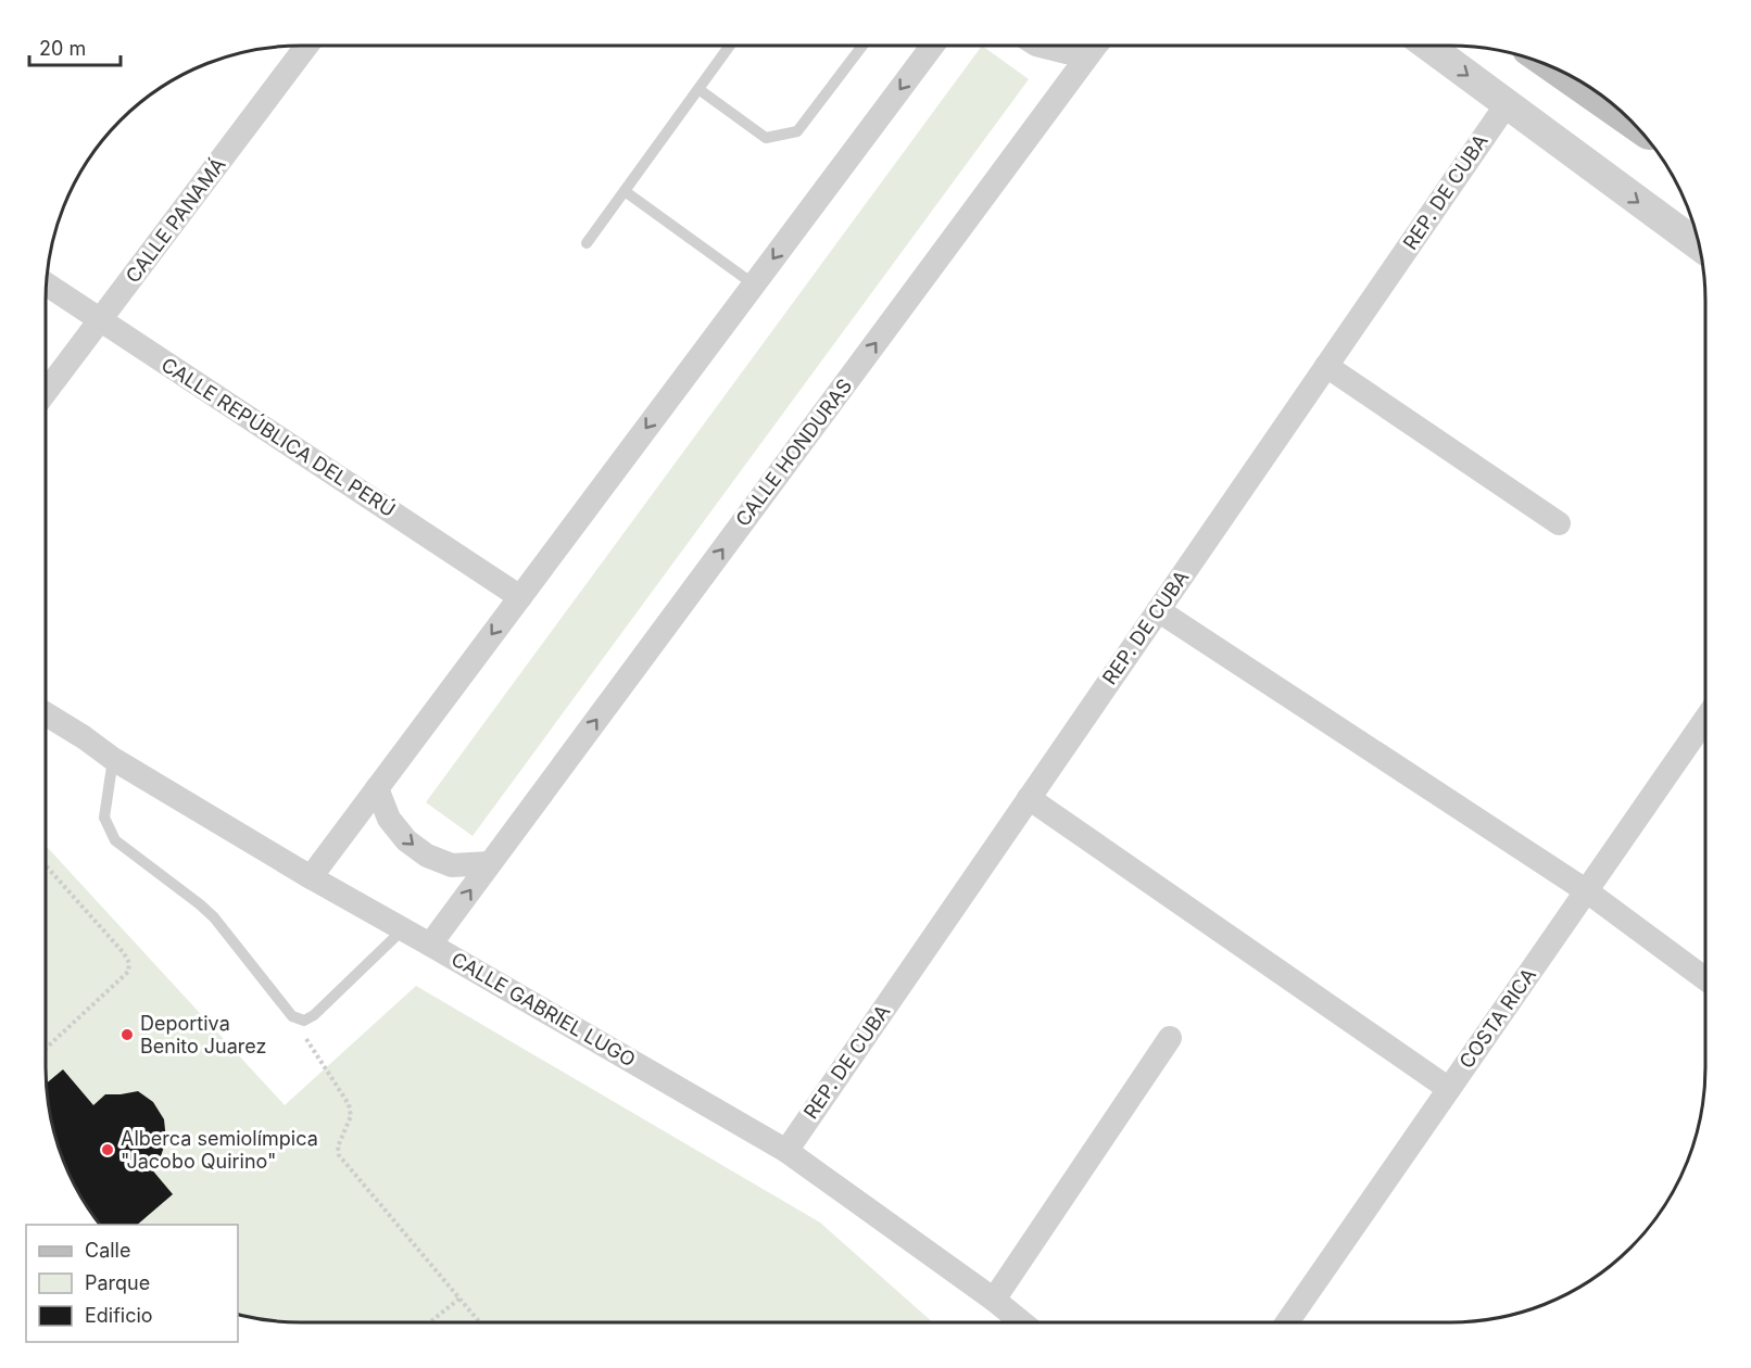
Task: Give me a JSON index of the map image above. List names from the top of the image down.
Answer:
{
  "streets": {
    "street": [
      "REP. DE CUBA",
      "CALLE PANAMÁ",
      "CALLE REPÚBLICA DEL PERÚ",
      "CALLE HONDURAS",
      "CALLE GABRIEL LUGO",
      "COSTA RICA"
    ]
  },
  "crossings": [
    ["REP. DE CUBA", "CALLE GABRIEL LUGO"],
    ["CALLE PANAMÁ", "CALLE REPÚBLICA DEL PERÚ"],
    ["CALLE HONDURAS", "CALLE GABRIEL LUGO"]
  ],
  "places": ["Deportiva Benito Juarez", "Alberca semiolímpica \"Jacobo Quirino\""],
  "legend": ["Calle", "Parque", "Edificio"],
  "scale_bar": "20 m"
}
